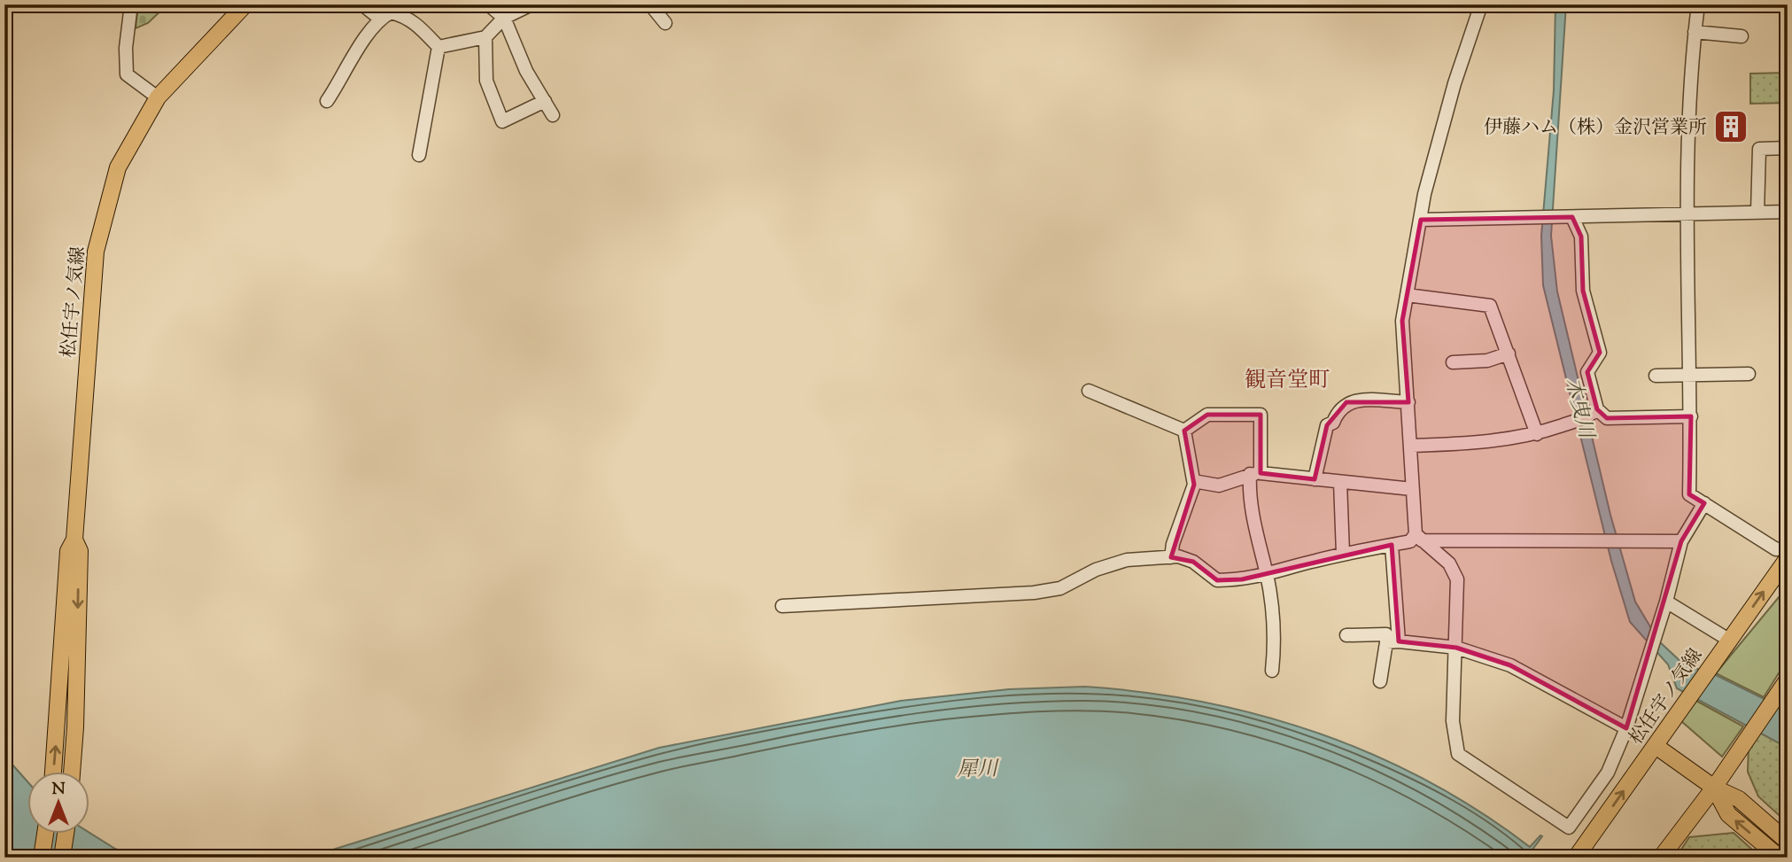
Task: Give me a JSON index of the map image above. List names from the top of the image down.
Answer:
{
  "streets": {
    "main road": ["松任宇ノ気線"]
  },
  "districts": ["観音堂町"],
  "water": ["木曳川", "犀川"],
  "places": {
    "building": ["伊藤ハム（株）金沢営業所"]
  },
  "north": "top"
}
